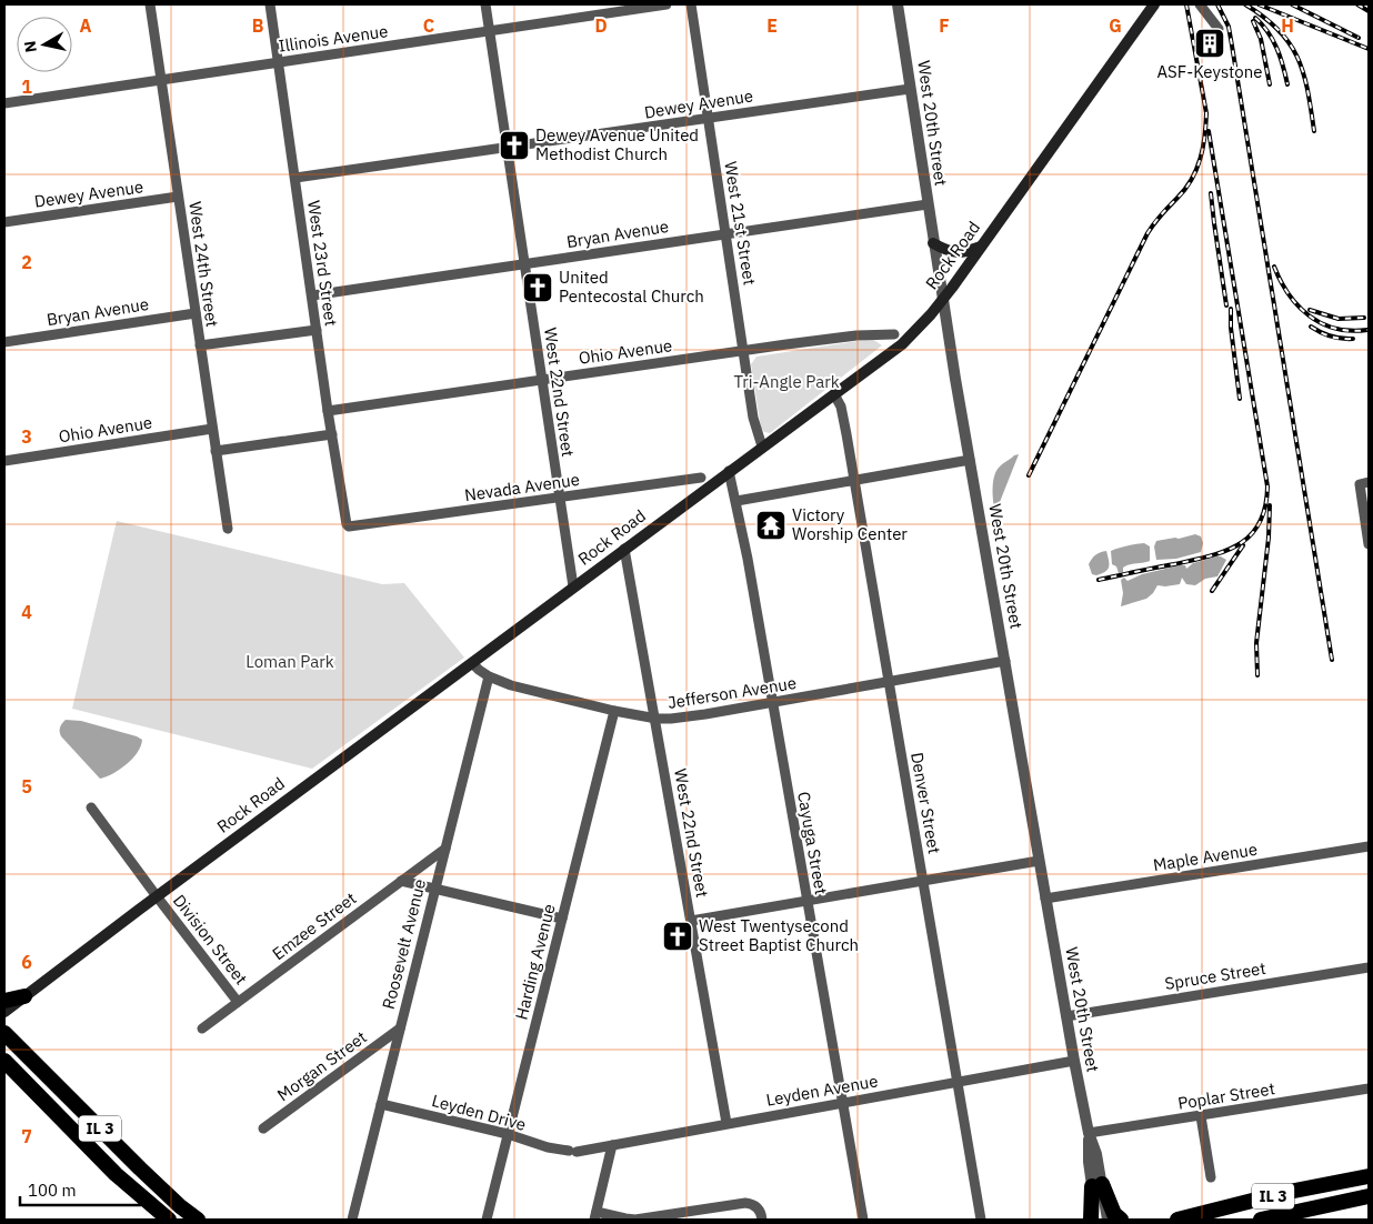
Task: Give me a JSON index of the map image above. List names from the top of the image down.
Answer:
{
  "streets": {
    "highway": ["IL 3"],
    "main road": ["Rock Road"],
    "street": [
      "Illinois Avenue",
      "Dewey Avenue",
      "West 20th Street",
      "West 21st Street",
      "Bryan Avenue",
      "West 23rd Street",
      "West 24th Street",
      "Ohio Avenue",
      "West 22nd Street",
      "Nevada Avenue",
      "Jefferson Avenue",
      "Denver Street",
      "Cayuga Street",
      "Maple Avenue",
      "Emzee Street",
      "Division Street",
      "Roosevelt Avenue",
      "Harding Avenue",
      "Spruce Street",
      "Morgan Street",
      "Leyden Avenue",
      "Poplar Street",
      "Leyden Drive"
    ]
  },
  "crossings": [
    ["Illinois Avenue", "West 23rd Street"],
    ["Illinois Avenue", "West 24th Street"],
    ["Illinois Avenue", "West 22nd Street"],
    ["Dewey Avenue", "West 20th Street"],
    ["Dewey Avenue", "West 21st Street"],
    ["Dewey Avenue", "West 23rd Street"],
    ["Dewey Avenue", "West 24th Street"],
    ["Dewey Avenue", "West 22nd Street"],
    ["West 20th Street", "Bryan Avenue"],
    ["West 20th Street", "Rock Road"],
    ["West 20th Street", "Jefferson Avenue"],
    ["West 20th Street", "Maple Avenue"],
    ["West 20th Street", "Spruce Street"],
    ["West 20th Street", "Leyden Avenue"],
    ["West 20th Street", "Poplar Street"],
    ["West 21st Street", "Bryan Avenue"],
    ["West 21st Street", "Rock Road"],
    ["West 21st Street", "Ohio Avenue"],
    ["Bryan Avenue", "West 23rd Street"],
    ["Bryan Avenue", "West 24th Street"],
    ["Bryan Avenue", "West 22nd Street"],
    ["Rock Road", "West 22nd Street"],
    ["Rock Road", "Jefferson Avenue"],
    ["Rock Road", "Denver Street"],
    ["Rock Road", "Cayuga Street"],
    ["Rock Road", "Division Street"],
    ["West 23rd Street", "Ohio Avenue"],
    ["West 23rd Street", "Nevada Avenue"],
    ["West 24th Street", "Ohio Avenue"],
    ["Ohio Avenue", "West 22nd Street"],
    ["West 22nd Street", "Nevada Avenue"],
    ["West 22nd Street", "Jefferson Avenue"],
    ["West 22nd Street", "Leyden Avenue"],
    ["Jefferson Avenue", "Denver Street"],
    ["Jefferson Avenue", "Cayuga Street"],
    ["Jefferson Avenue", "Roosevelt Avenue"],
    ["Jefferson Avenue", "Harding Avenue"],
    ["Denver Street", "Leyden Avenue"],
    ["Cayuga Street", "Leyden Avenue"],
    ["Emzee Street", "Division Street"],
    ["Emzee Street", "Roosevelt Avenue"],
    ["Roosevelt Avenue", "Morgan Street"],
    ["Roosevelt Avenue", "Leyden Drive"],
    ["Harding Avenue", "Leyden Drive"],
    ["Leyden Avenue", "Leyden Drive"]
  ],
  "parks": ["Tri-Angle Park", "Loman Park"],
  "places": {
    "building": ["ASF-Keystone"],
    "church": ["Dewey Avenue United Methodist Church", "United Pentecostal Church", "West Twentysecond Street Baptist Church"],
    "temple": ["Victory Worship Center"]
  },
  "scale_bar": "100 m",
  "north": "left",
  "grid": {
    "columns": [
      "A",
      "B",
      "C",
      "D",
      "E",
      "F",
      "G",
      "H"
    ],
    "rows": [
      "1",
      "2",
      "3",
      "4",
      "5",
      "6",
      "7"
    ]
  }
}
